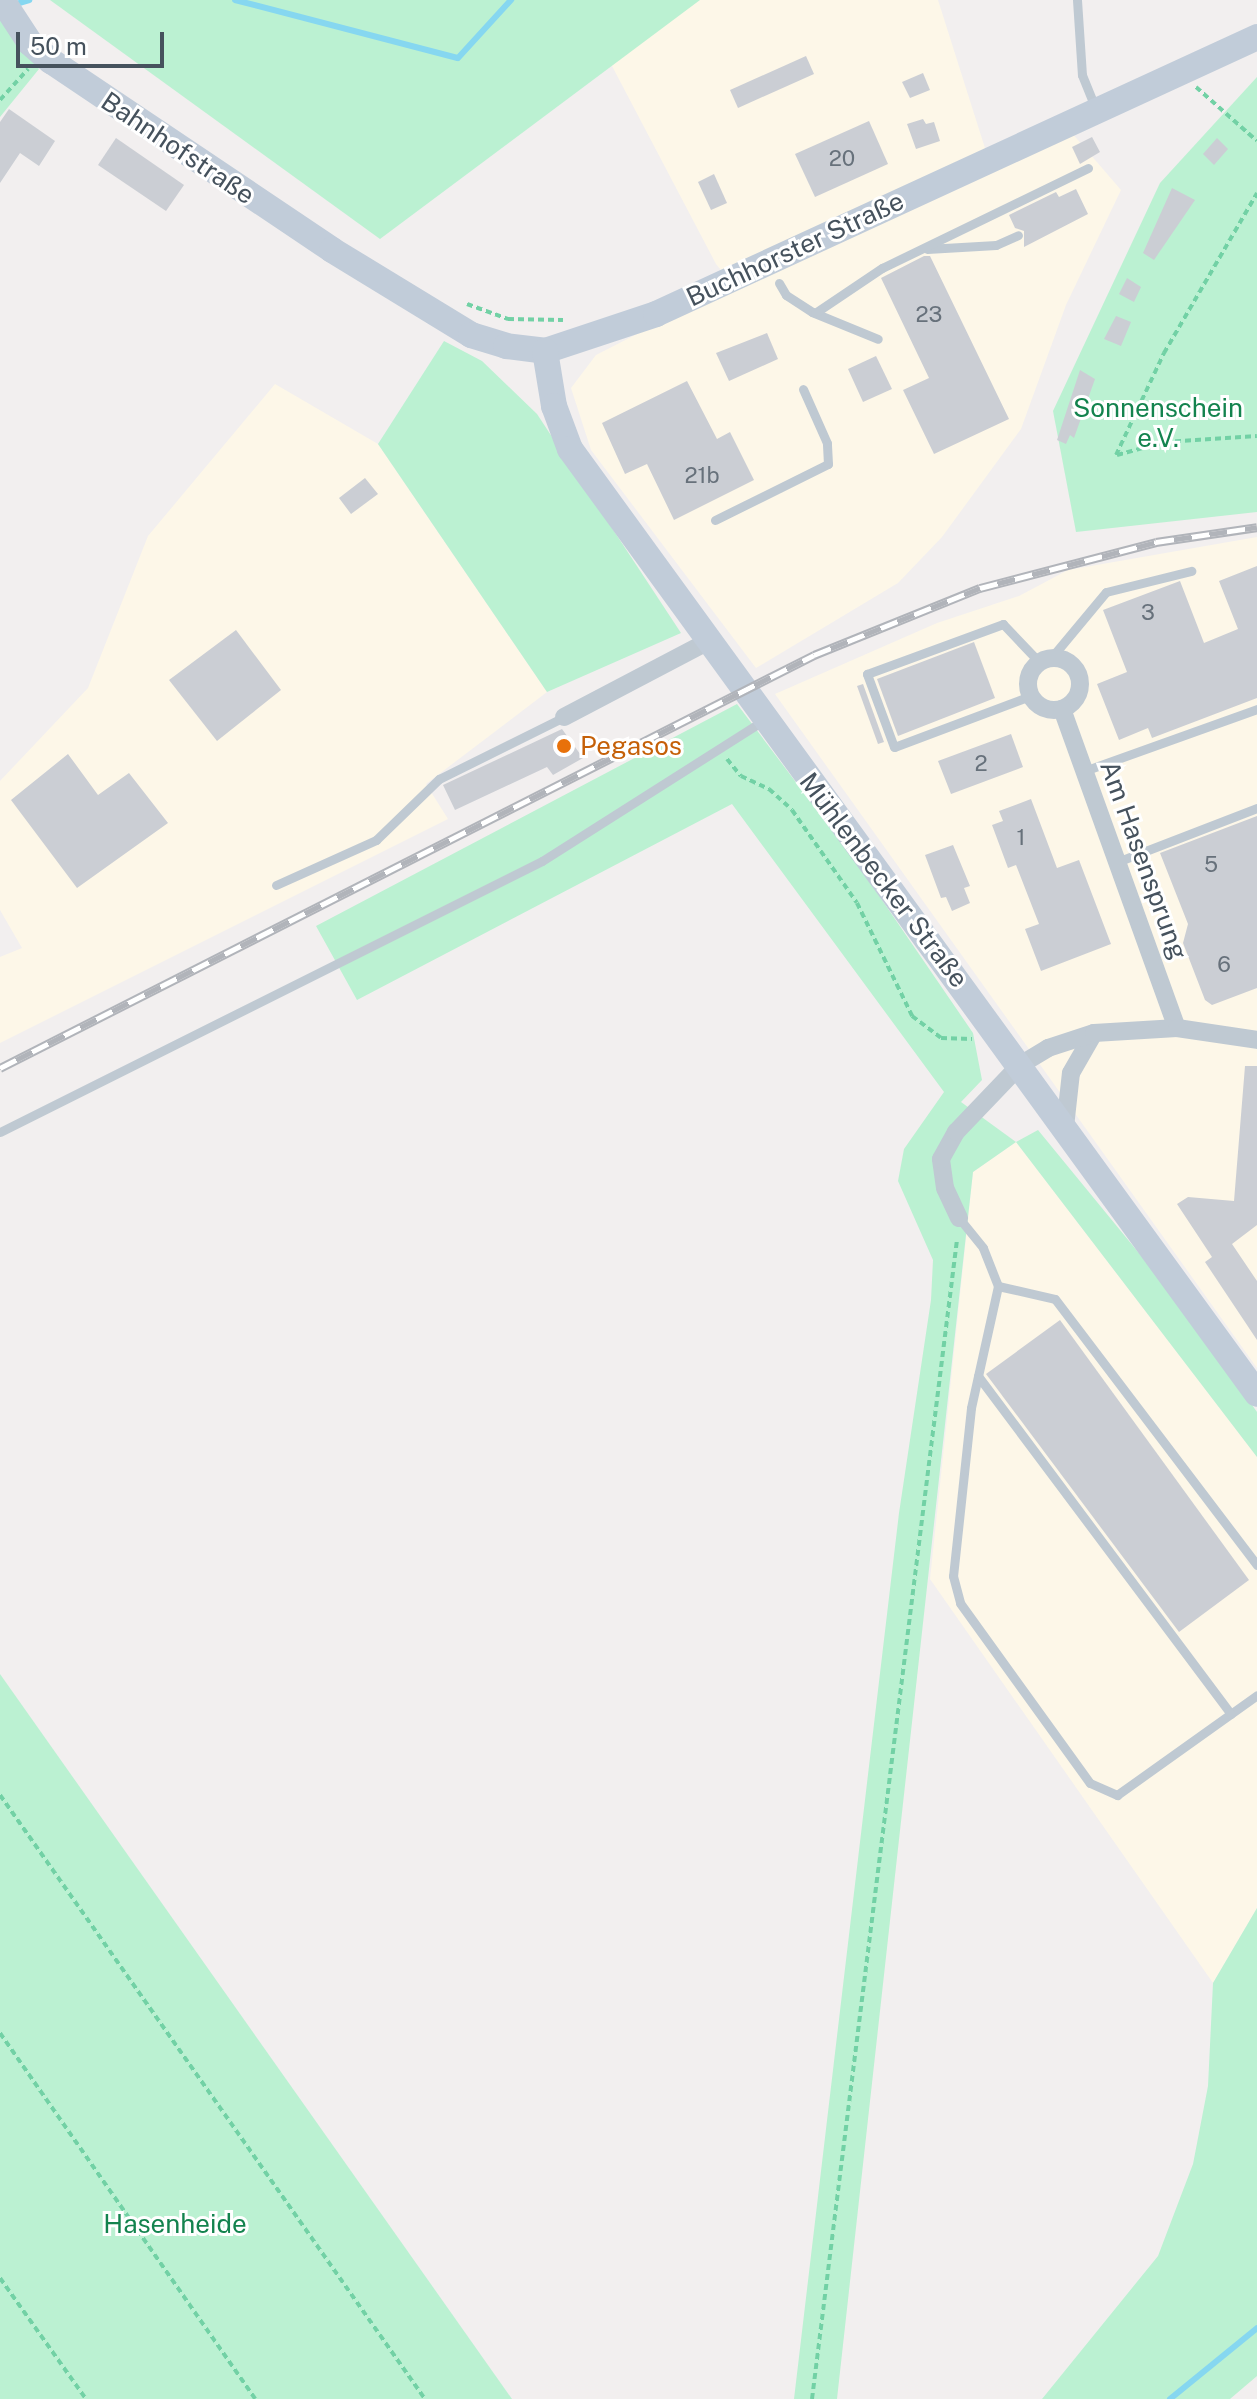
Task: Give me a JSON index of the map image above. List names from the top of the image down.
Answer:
{
  "streets": {
    "main road": ["Bahnhofstraße", "Buchhorster Straße", "Mühlenbecker Straße"],
    "street": ["Am Hasensprung"]
  },
  "crossings": [
    ["Bahnhofstraße", "Buchhorster Straße"],
    ["Buchhorster Straße", "Mühlenbecker Straße"]
  ],
  "parks": ["Sonnenschein e.V.", "Hasenheide"],
  "places": ["Pegasos"],
  "house_numbers": [
    "20",
    "23",
    "21b",
    "3",
    "2",
    "1",
    "5",
    "6"
  ],
  "scale_bar": "50 m"
}
